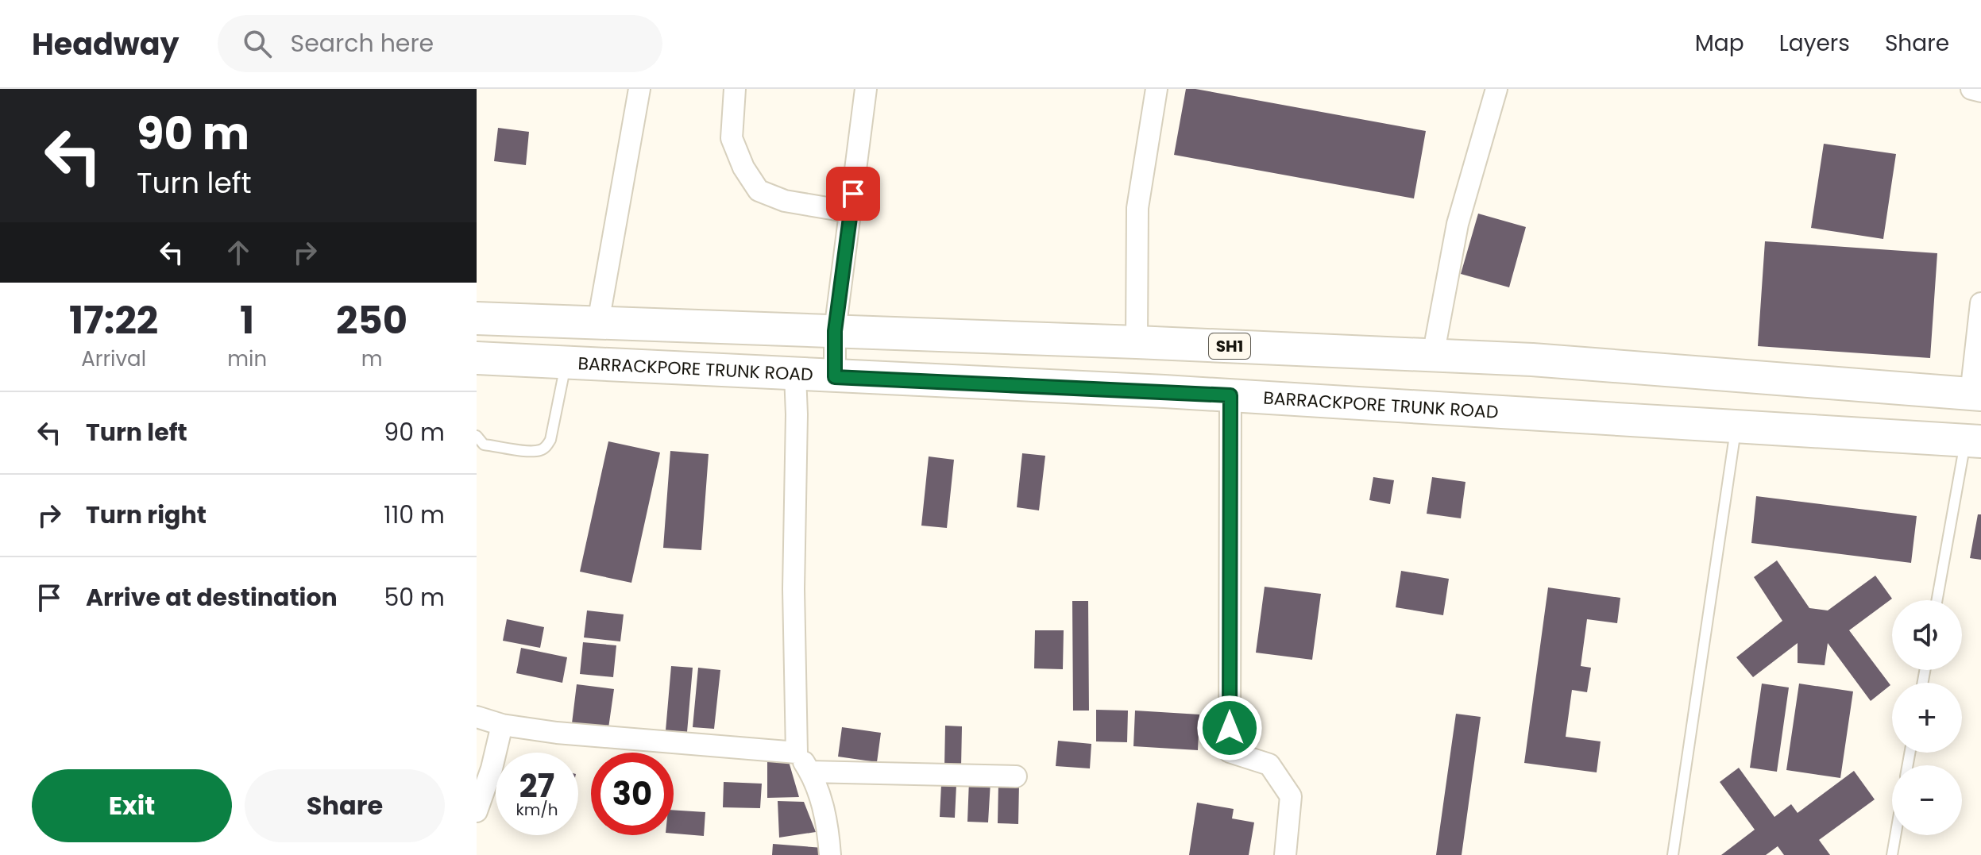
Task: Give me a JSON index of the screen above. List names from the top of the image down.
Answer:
{
  "streets": {
    "main road": ["SH1", "BARRACKPORE TRUNK ROAD"]
  },
  "page": {
    "header": "Headway",
    "search": "Search here",
    "nav": ["Map", "Layers", "Share"],
    "turn": ["90 m", "Turn left"],
    "eta": [
      "17:22",
      "Arrival",
      "1",
      "min",
      "250",
      "m"
    ],
    "list": [
      {
        "name": "Turn left",
        "value": "90 m"
      },
      {
        "name": "Turn right",
        "value": "110 m"
      },
      {
        "name": "Arrive at destination",
        "value": "50 m"
      }
    ],
    "map_buttons": ["+", "−"],
    "speed": "27 km/h",
    "limit": "30",
    "buttons": ["Exit", "Share"]
  }
}
